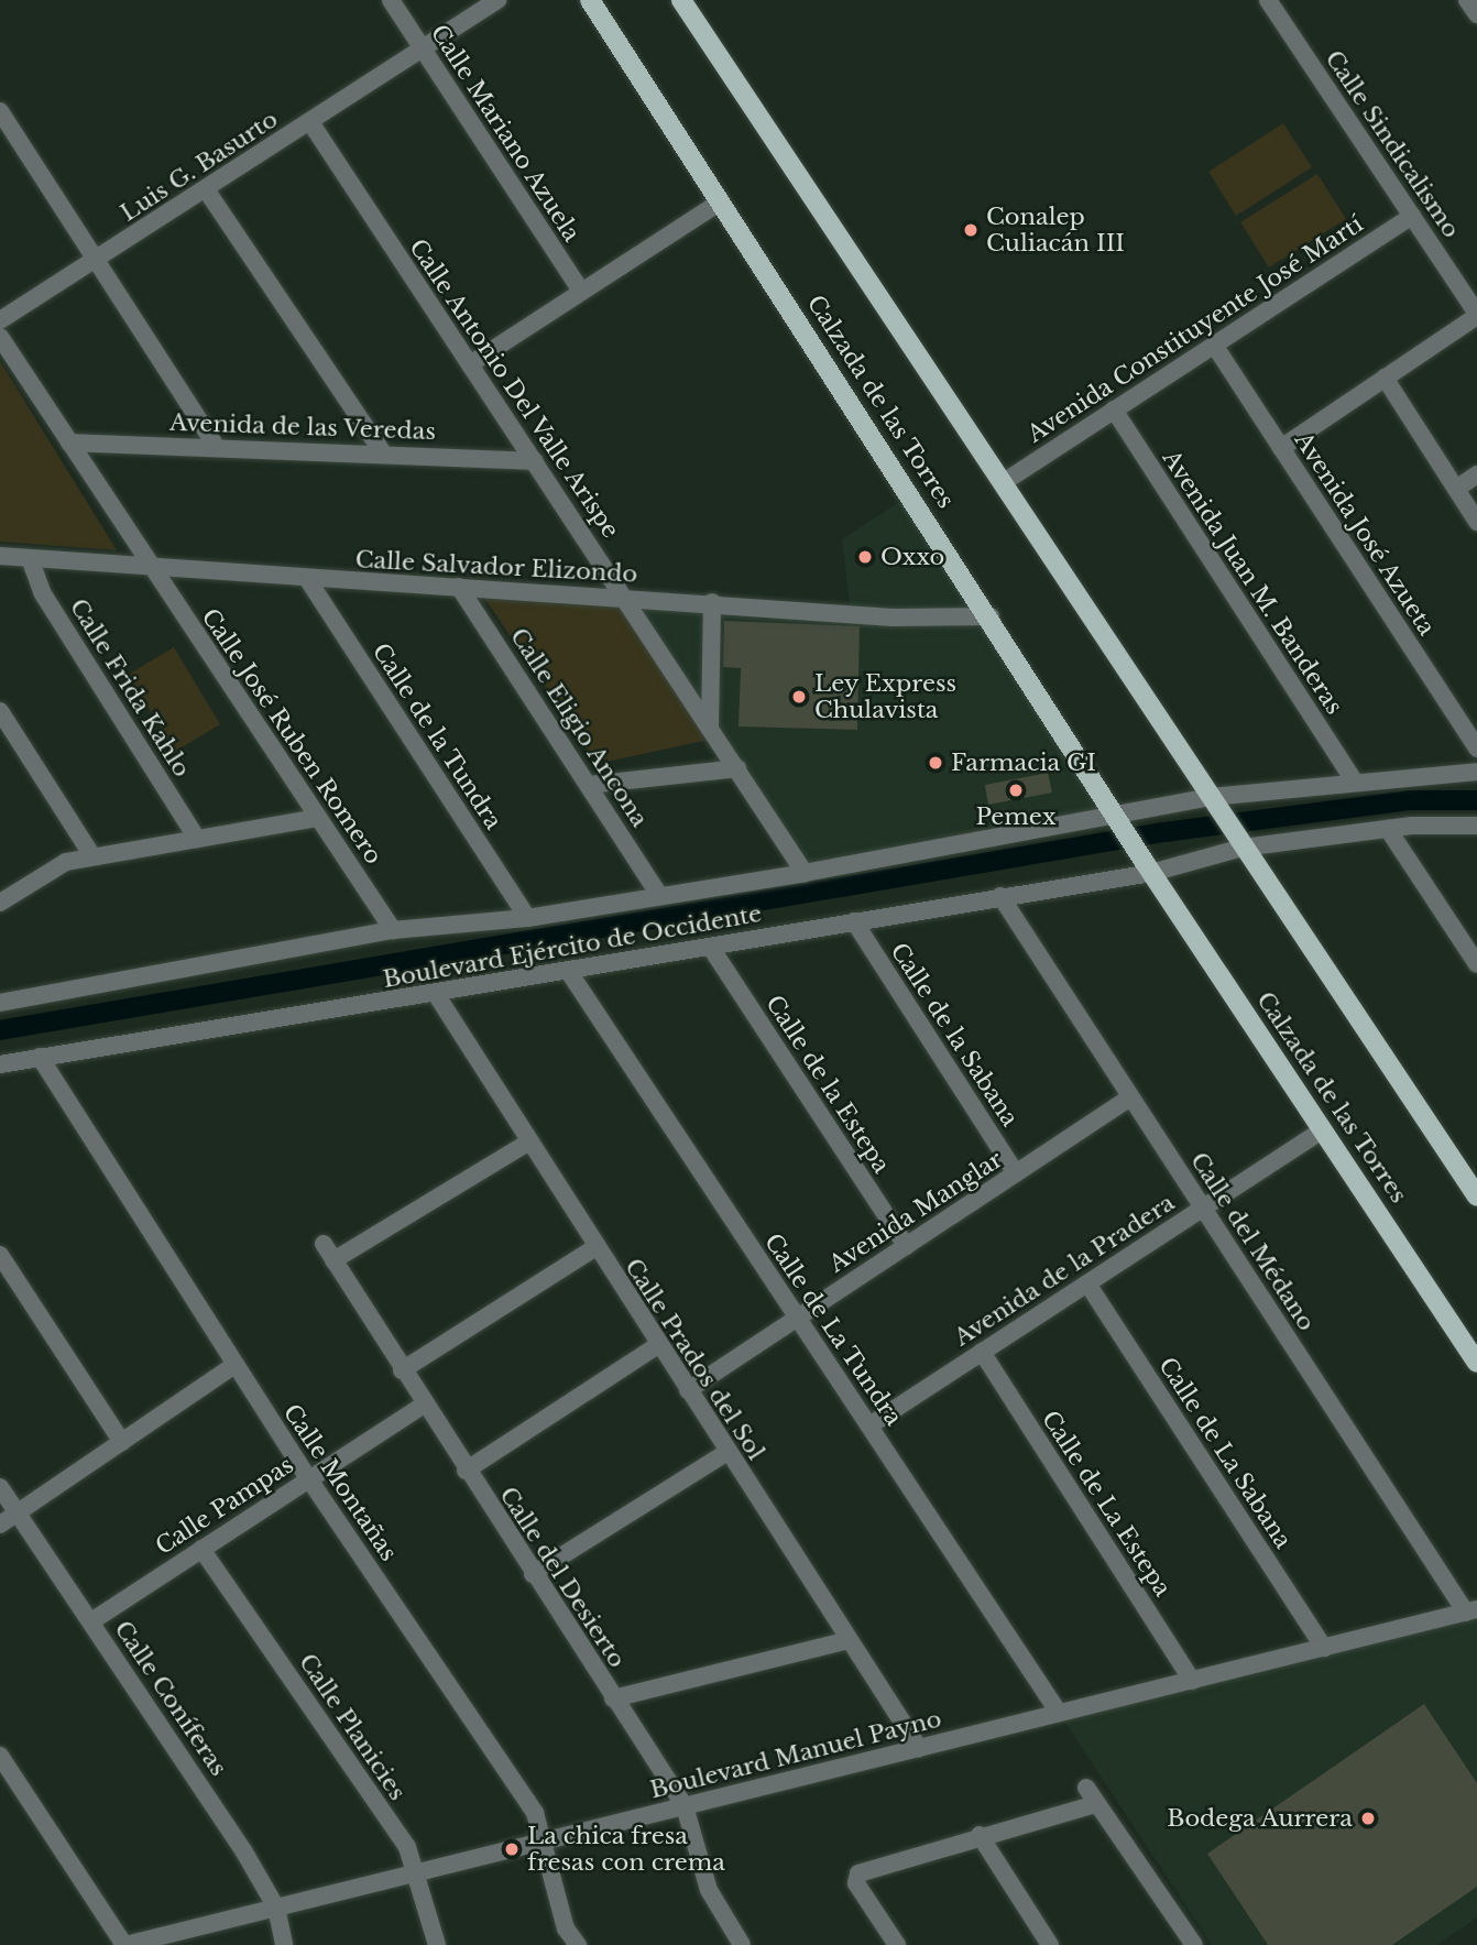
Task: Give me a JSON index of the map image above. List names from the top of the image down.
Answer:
{
  "streets": {
    "main road": ["Calzada de las Torres"],
    "street": [
      "Calle Mariano Azuela",
      "Calle Sindicalismo",
      "Luis G. Basurto",
      "Avenida Constituyente José Martí",
      "Calle Antonio Del Valle Arispe",
      "Avenida de las Veredas",
      "Avenida José Azueta",
      "Calle Salvador Elizondo",
      "Avenida Juan M. Banderas",
      "Calle Frida Kahlo",
      "Calle Eligio Ancona",
      "Calle José Ruben Romero",
      "Calle de la Tundra",
      "Boulevard Ejército de Occidente",
      "Calle de la Sabana",
      "Calle de la Estepa",
      "Avenida Manglar",
      "Calle del Médano",
      "Avenida de la Pradera",
      "Calle de La Tundra",
      "Calle Prados del Sol",
      "Calle de La Sabana",
      "Calle Montañas",
      "Calle de La Estepa",
      "Calle Pampas",
      "Calle del Desierto",
      "Calle Coníferas",
      "Calle Planicies",
      "Boulevard Manuel Payno"
    ]
  },
  "crossings": [
    ["Calle Mariano Azuela", "Luis G. Basurto"],
    ["Calle Sindicalismo", "Avenida Constituyente José Martí"],
    ["Luis G. Basurto", "Calle Antonio Del Valle Arispe"],
    ["Avenida Constituyente José Martí", "Avenida José Azueta"],
    ["Avenida Constituyente José Martí", "Avenida Juan M. Banderas"],
    ["Calle Antonio Del Valle Arispe", "Avenida de las Veredas"],
    ["Calle Antonio Del Valle Arispe", "Calle Salvador Elizondo"],
    ["Calle Antonio Del Valle Arispe", "Boulevard Ejército de Occidente"],
    ["Calzada de las Torres", "Calle Salvador Elizondo"],
    ["Calzada de las Torres", "Boulevard Ejército de Occidente"],
    ["Calzada de las Torres", "Avenida de la Pradera"],
    ["Avenida de las Veredas", "Calle José Ruben Romero"],
    ["Calle Salvador Elizondo", "Calle Frida Kahlo"],
    ["Calle Salvador Elizondo", "Calle Eligio Ancona"],
    ["Calle Salvador Elizondo", "Calle José Ruben Romero"],
    ["Calle Salvador Elizondo", "Calle de la Tundra"],
    ["Avenida Juan M. Banderas", "Boulevard Ejército de Occidente"],
    ["Calle Eligio Ancona", "Boulevard Ejército de Occidente"],
    ["Calle José Ruben Romero", "Boulevard Ejército de Occidente"],
    ["Calle de la Tundra", "Boulevard Ejército de Occidente"],
    ["Boulevard Ejército de Occidente", "Calle de la Sabana"],
    ["Boulevard Ejército de Occidente", "Calle de la Estepa"],
    ["Boulevard Ejército de Occidente", "Calle del Médano"],
    ["Boulevard Ejército de Occidente", "Calle de La Tundra"],
    ["Boulevard Ejército de Occidente", "Calle Prados del Sol"],
    ["Boulevard Ejército de Occidente", "Calle Montañas"],
    ["Calle de la Sabana", "Avenida Manglar"],
    ["Calle de la Estepa", "Avenida Manglar"],
    ["Avenida Manglar", "Calle del Médano"],
    ["Avenida Manglar", "Calle de La Tundra"],
    ["Avenida Manglar", "Calle Prados del Sol"],
    ["Calle del Médano", "Avenida de la Pradera"],
    ["Calle del Médano", "Boulevard Manuel Payno"],
    ["Avenida de la Pradera", "Calle de La Tundra"],
    ["Avenida de la Pradera", "Calle de La Sabana"],
    ["Avenida de la Pradera", "Calle de La Estepa"],
    ["Calle de La Tundra", "Boulevard Manuel Payno"],
    ["Calle Prados del Sol", "Boulevard Manuel Payno"],
    ["Calle de La Sabana", "Boulevard Manuel Payno"],
    ["Calle Montañas", "Calle Pampas"],
    ["Calle Montañas", "Boulevard Manuel Payno"],
    ["Calle de La Estepa", "Boulevard Manuel Payno"],
    ["Calle Pampas", "Calle del Desierto"],
    ["Calle Pampas", "Calle Coníferas"],
    ["Calle Pampas", "Calle Planicies"],
    ["Calle del Desierto", "Boulevard Manuel Payno"],
    ["Calle Coníferas", "Boulevard Manuel Payno"],
    ["Calle Planicies", "Boulevard Manuel Payno"]
  ],
  "places": [
    "Conalep Culiacán III",
    "Oxxo",
    "Ley Express Chulavista",
    "Farmacia GI",
    "Pemex",
    "Bodega Aurrera",
    "La chica fresa fresas con crema"
  ]
}
